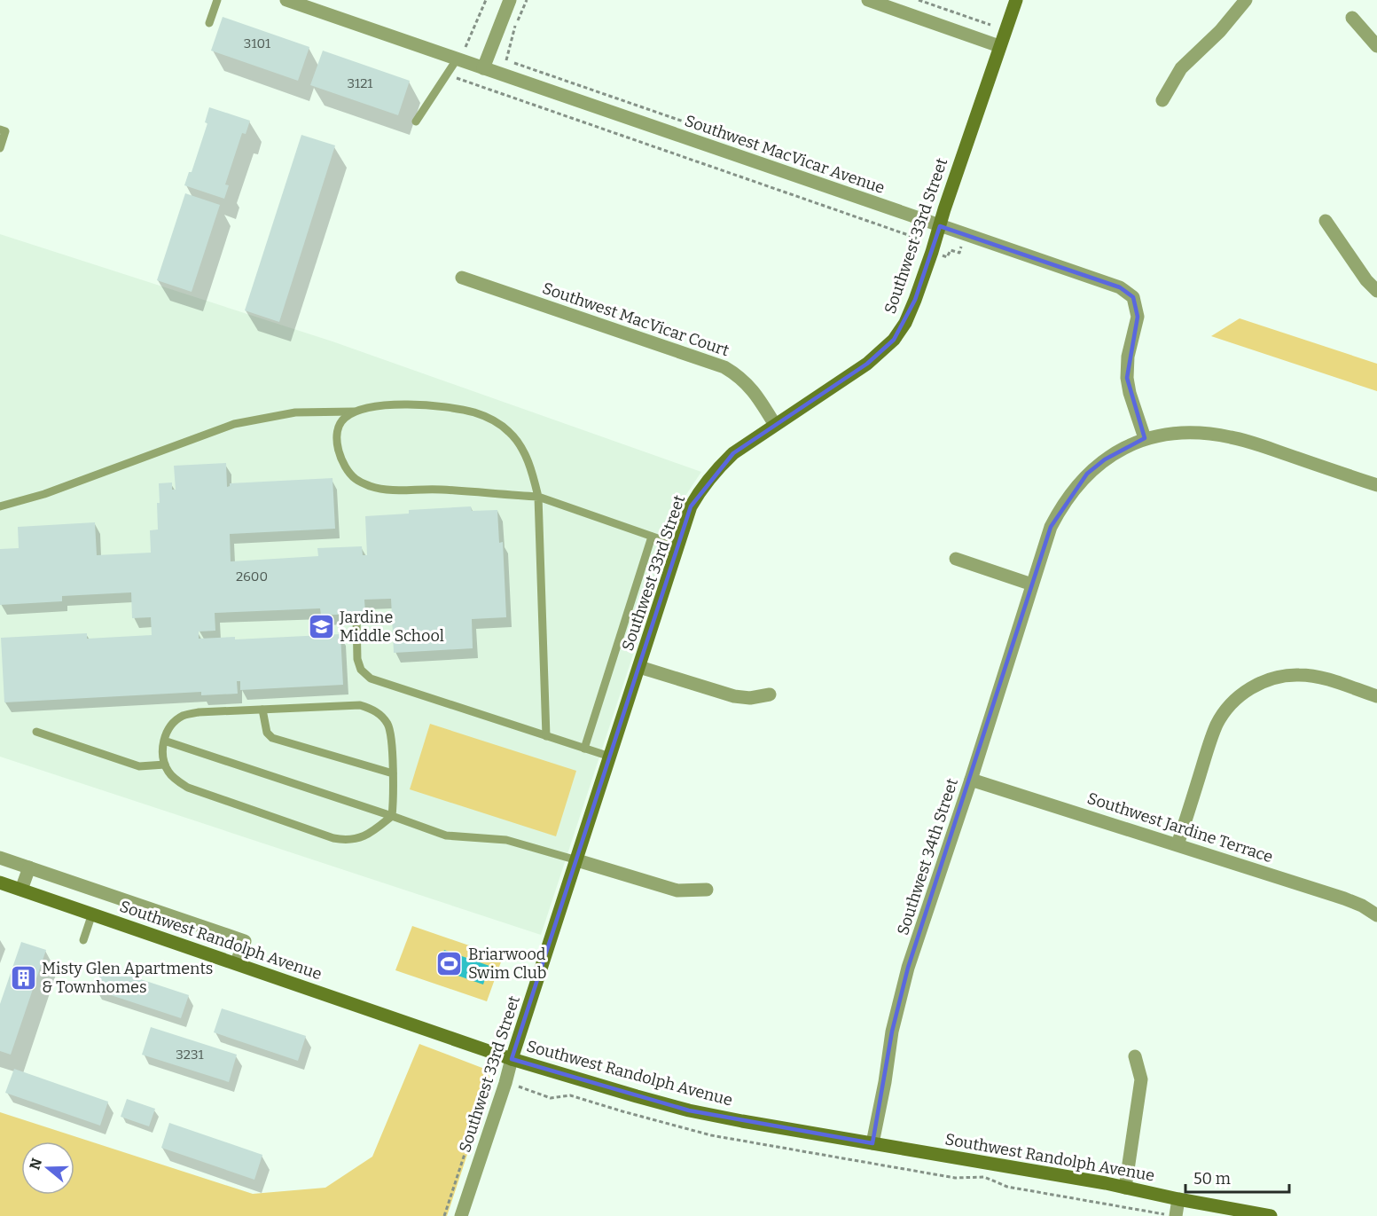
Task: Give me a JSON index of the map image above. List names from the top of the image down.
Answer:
{
  "streets": {
    "street": [
      "Southwest MacVicar Avenue",
      "Southwest 33rd Street",
      "Southwest MacVicar Court",
      "Southwest Jardine Terrace",
      "Southwest 34th Street",
      "Southwest Randolph Avenue"
    ]
  },
  "crossings": [
    ["Southwest MacVicar Avenue", "Southwest 33rd Street"],
    ["Southwest MacVicar Avenue", "Southwest 34th Street"],
    ["Southwest 33rd Street", "Southwest MacVicar Court"],
    ["Southwest 33rd Street", "Southwest Randolph Avenue"],
    ["Southwest Jardine Terrace", "Southwest 34th Street"],
    ["Southwest 34th Street", "Southwest Randolph Avenue"]
  ],
  "places": {
    "school or university": ["Jardine Middle School"],
    "sports": ["Briarwood Swim Club"],
    "building": ["Misty Glen Apartments & Townhomes"]
  },
  "house_numbers": [
    "3101",
    "3121",
    "2600",
    "3231"
  ],
  "scale_bar": "50 m",
  "north": "left"
}
